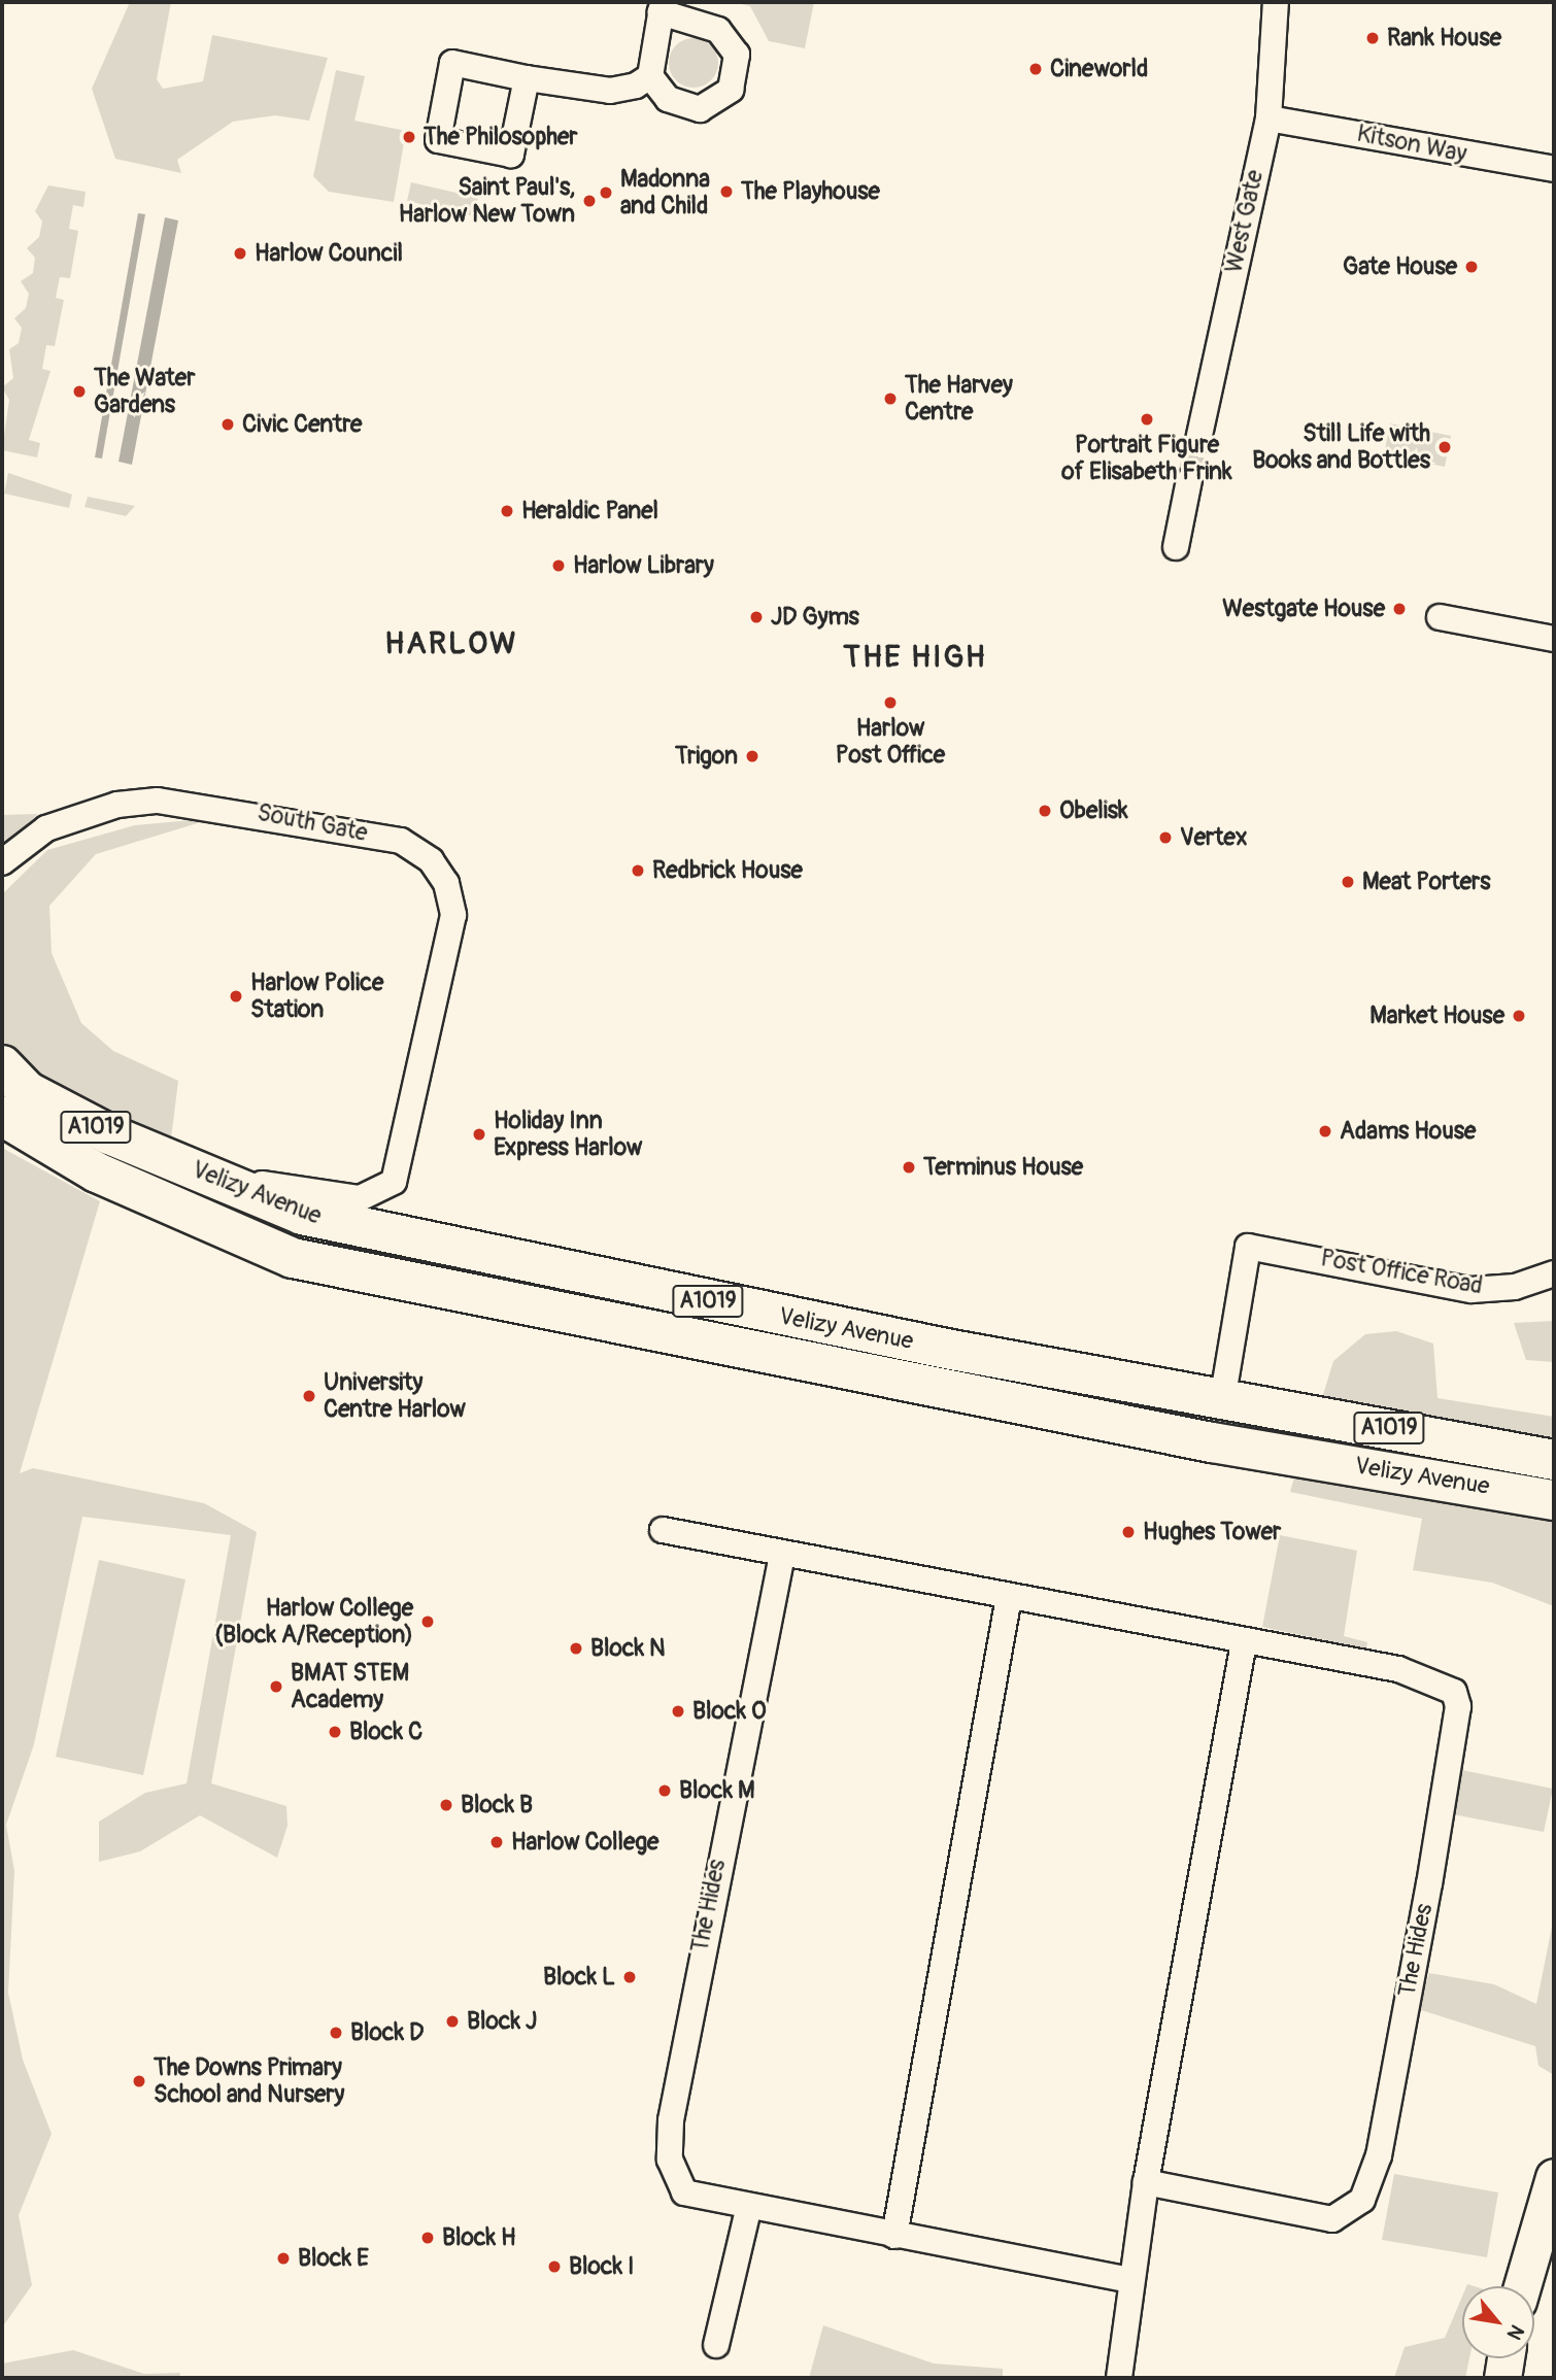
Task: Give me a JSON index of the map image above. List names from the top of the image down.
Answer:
{
  "streets": {
    "main road": ["A1019", "Velizy Avenue"],
    "street": [
      "Kitson Way",
      "West Gate",
      "South Gate",
      "Post Office Road",
      "The Hides"
    ]
  },
  "crossings": [
    ["Kitson Way", "West Gate"],
    ["South Gate", "Velizy Avenue"],
    ["Velizy Avenue", "Post Office Road"]
  ],
  "districts": ["HARLOW", "THE HIGH"],
  "places": [
    "Rank House",
    "Cineworld",
    "The Philosopher",
    "The Playhouse",
    "Madonna and Child",
    "Saint Paul's, Harlow New Town",
    "Harlow Council",
    "Gate House",
    "The Water Gardens",
    "The Harvey Centre",
    "Portrait Figure of Elisabeth Frink",
    "Civic Centre",
    "Still Life with Books and Bottles",
    "Heraldic Panel",
    "Harlow Library",
    "Westgate House",
    "JD Gyms",
    "Harlow Post Office",
    "Trigon",
    "Obelisk",
    "Vertex",
    "Redbrick House",
    "Meat Porters",
    "Harlow Police Station",
    "Market House",
    "Adams House",
    "Holiday Inn Express Harlow",
    "Terminus House",
    "University Centre Harlow",
    "Hughes Tower",
    "Harlow College (Block A/Reception)",
    "Block N",
    "BMAT STEM Academy",
    "Block O",
    "Block C",
    "Block M",
    "Block B",
    "Harlow College",
    "Block L",
    "Block J",
    "Block D",
    "The Downs Primary School and Nursery",
    "Block H",
    "Block E",
    "Block I"
  ],
  "north": "bottom right"
}
